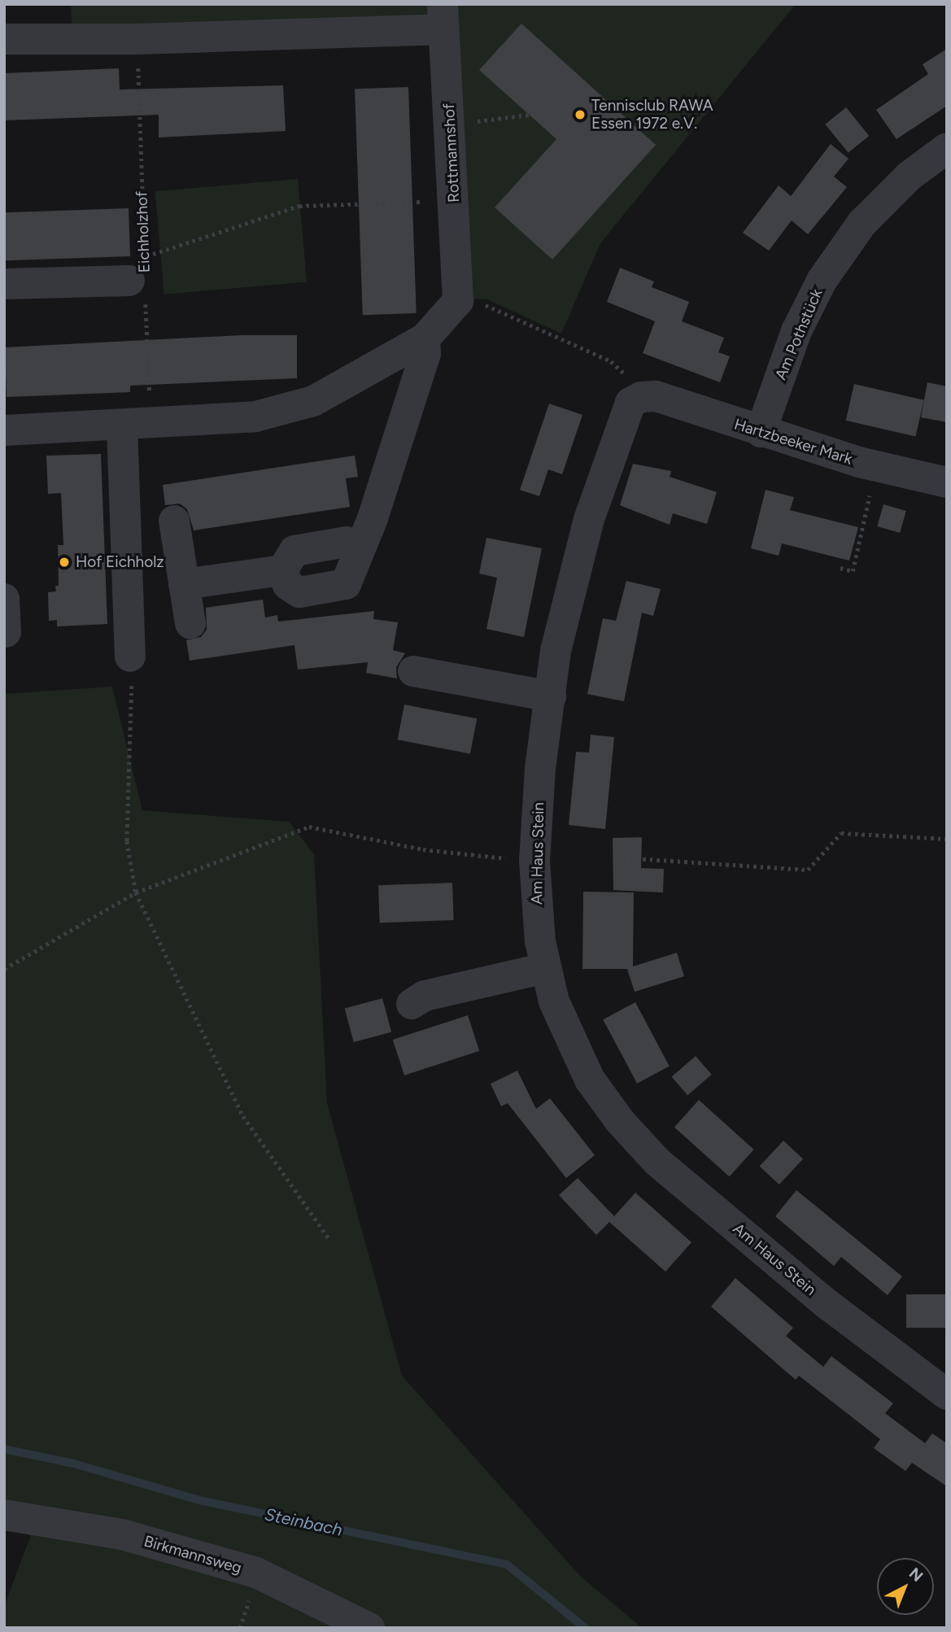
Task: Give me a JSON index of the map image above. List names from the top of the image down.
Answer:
{
  "streets": {
    "street": [
      "Rottmannshof",
      "Eichholzhof",
      "Am Pothstück",
      "Hartzbeeker Mark",
      "Am Haus Stein",
      "Birkmannsweg"
    ]
  },
  "crossings": [
    ["Am Pothstück", "Hartzbeeker Mark"],
    ["Hartzbeeker Mark", "Am Haus Stein"]
  ],
  "water": ["Steinbach"],
  "places": ["Tennisclub RAWA Essen 1972 e.V.", "Hof Eichholz"],
  "north": "top right"
}
